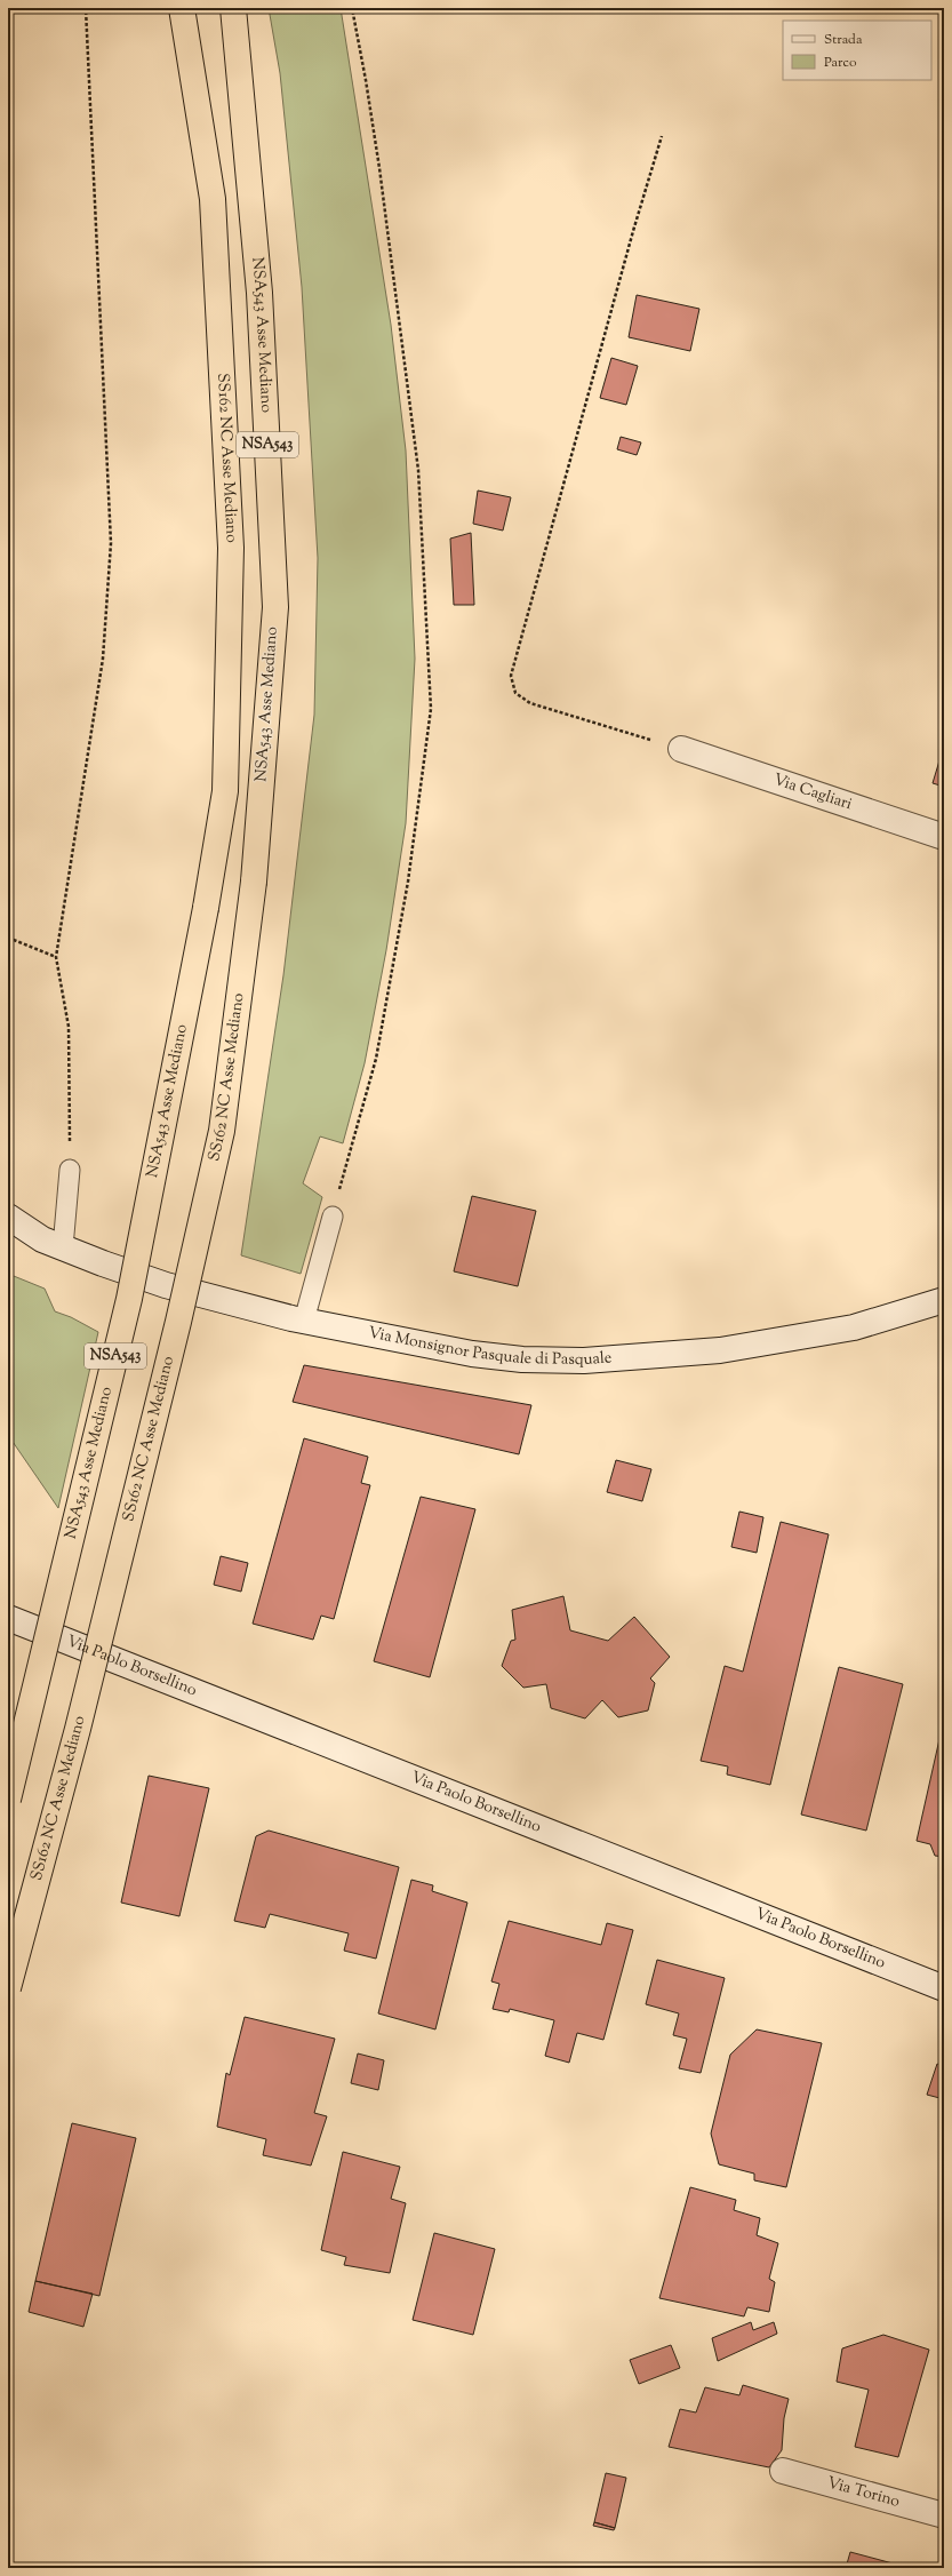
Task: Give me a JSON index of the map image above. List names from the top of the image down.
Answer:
{
  "streets": {
    "highway": ["NSA543 Asse Mediano", "NSA543", "SS162 NC Asse Mediano"],
    "street": [
      "Via Cagliari",
      "Via Monsignor Pasquale di Pasquale",
      "Via Paolo Borsellino",
      "Via Torino"
    ]
  },
  "crossings": [
    ["NSA543 Asse Mediano", "SS162 NC Asse Mediano"]
  ],
  "legend": ["Strada", "Parco"]
}
